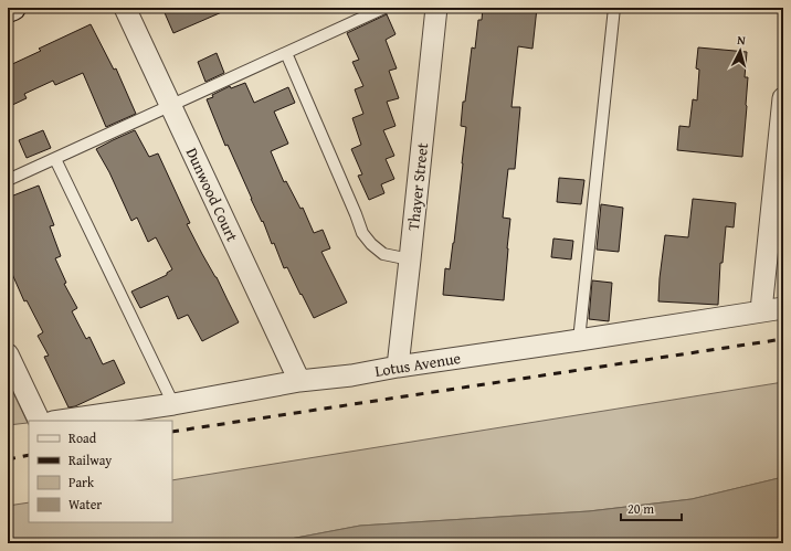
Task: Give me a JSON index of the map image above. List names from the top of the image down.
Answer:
{
  "streets": {
    "street": ["Thayer Street", "Dunwood Court", "Lotus Avenue"]
  },
  "crossings": [
    ["Thayer Street", "Lotus Avenue"],
    ["Dunwood Court", "Lotus Avenue"]
  ],
  "legend": [
    "Road",
    "Railway",
    "Park",
    "Water"
  ],
  "scale_bar": "20 m",
  "north": "top"
}
